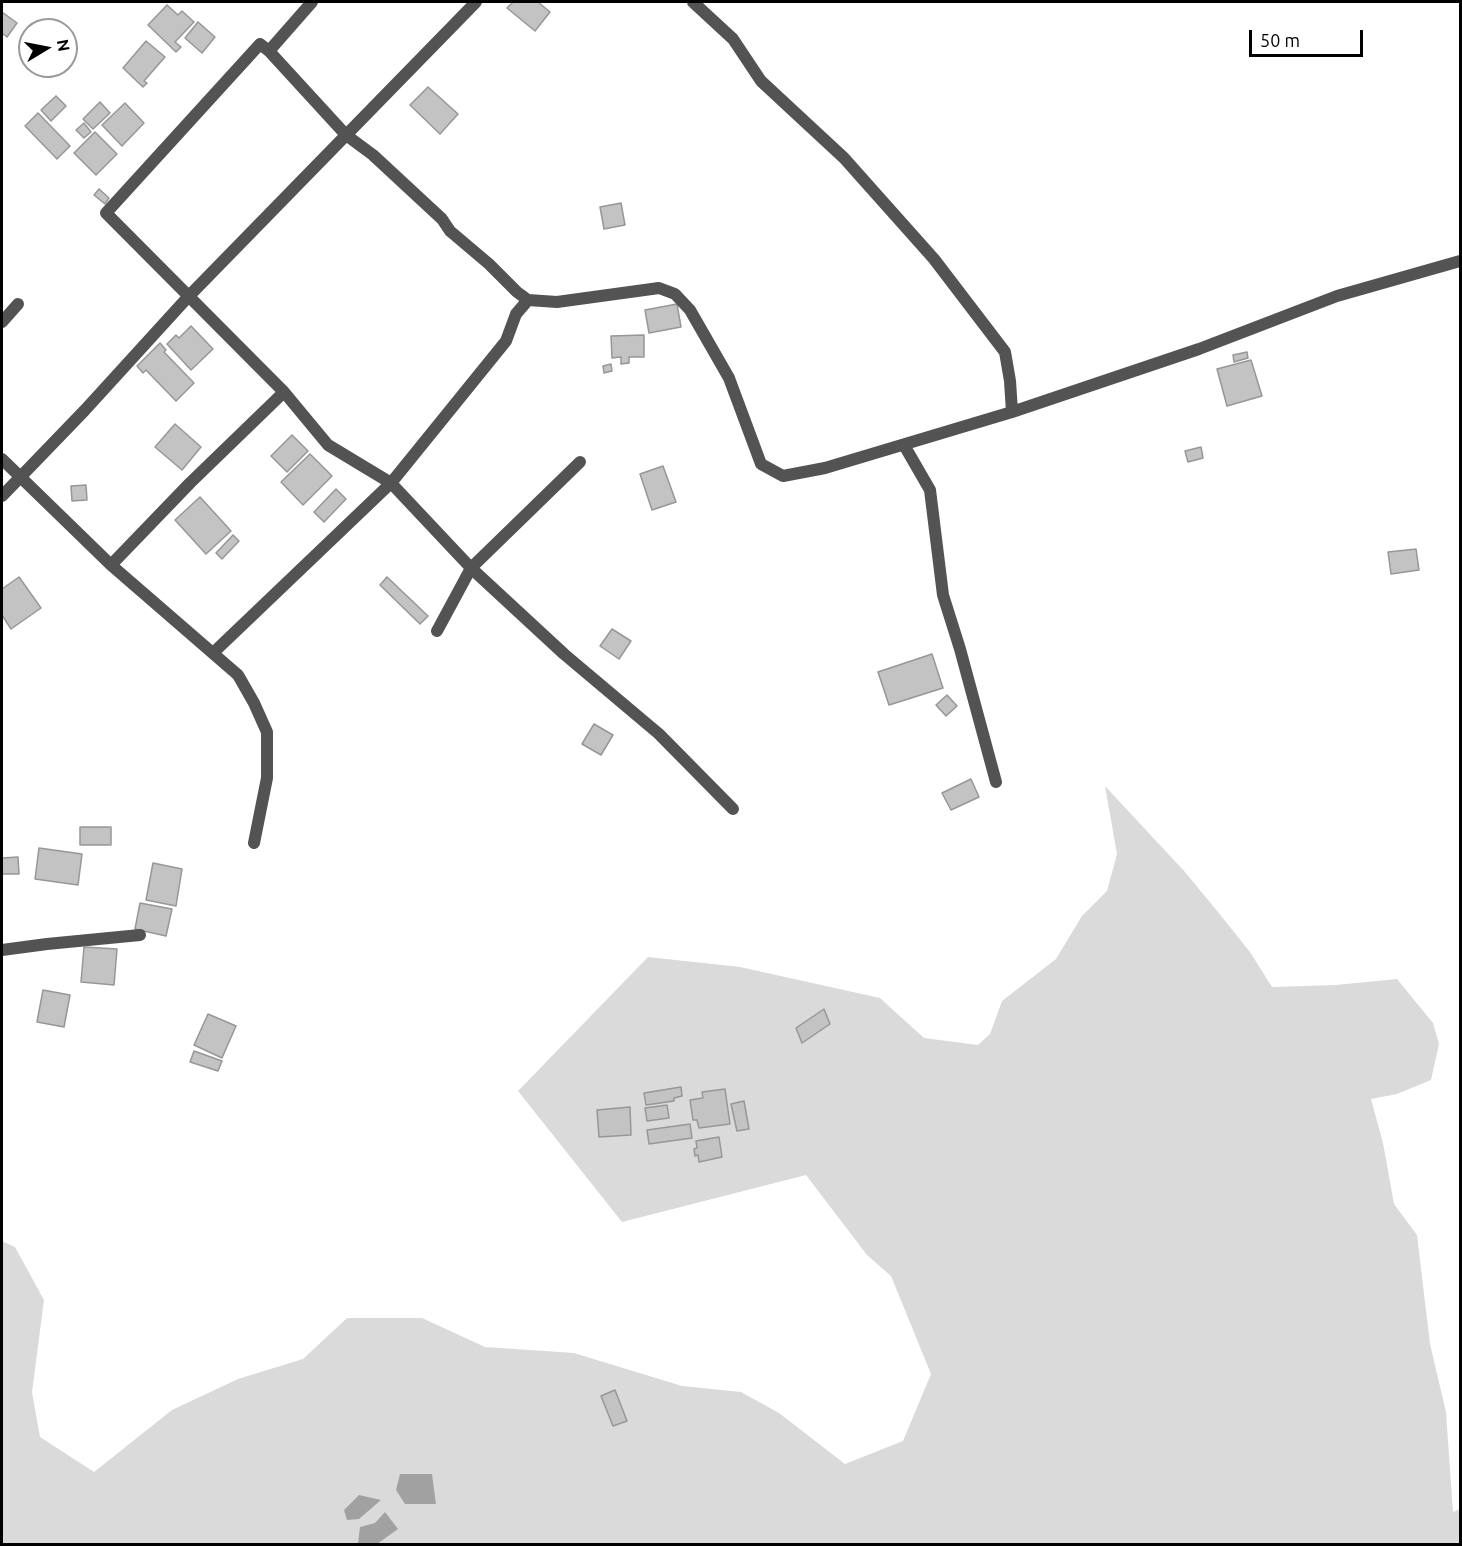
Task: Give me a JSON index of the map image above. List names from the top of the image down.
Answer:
{
  "scale_bar": "50 m",
  "north": "right"
}
